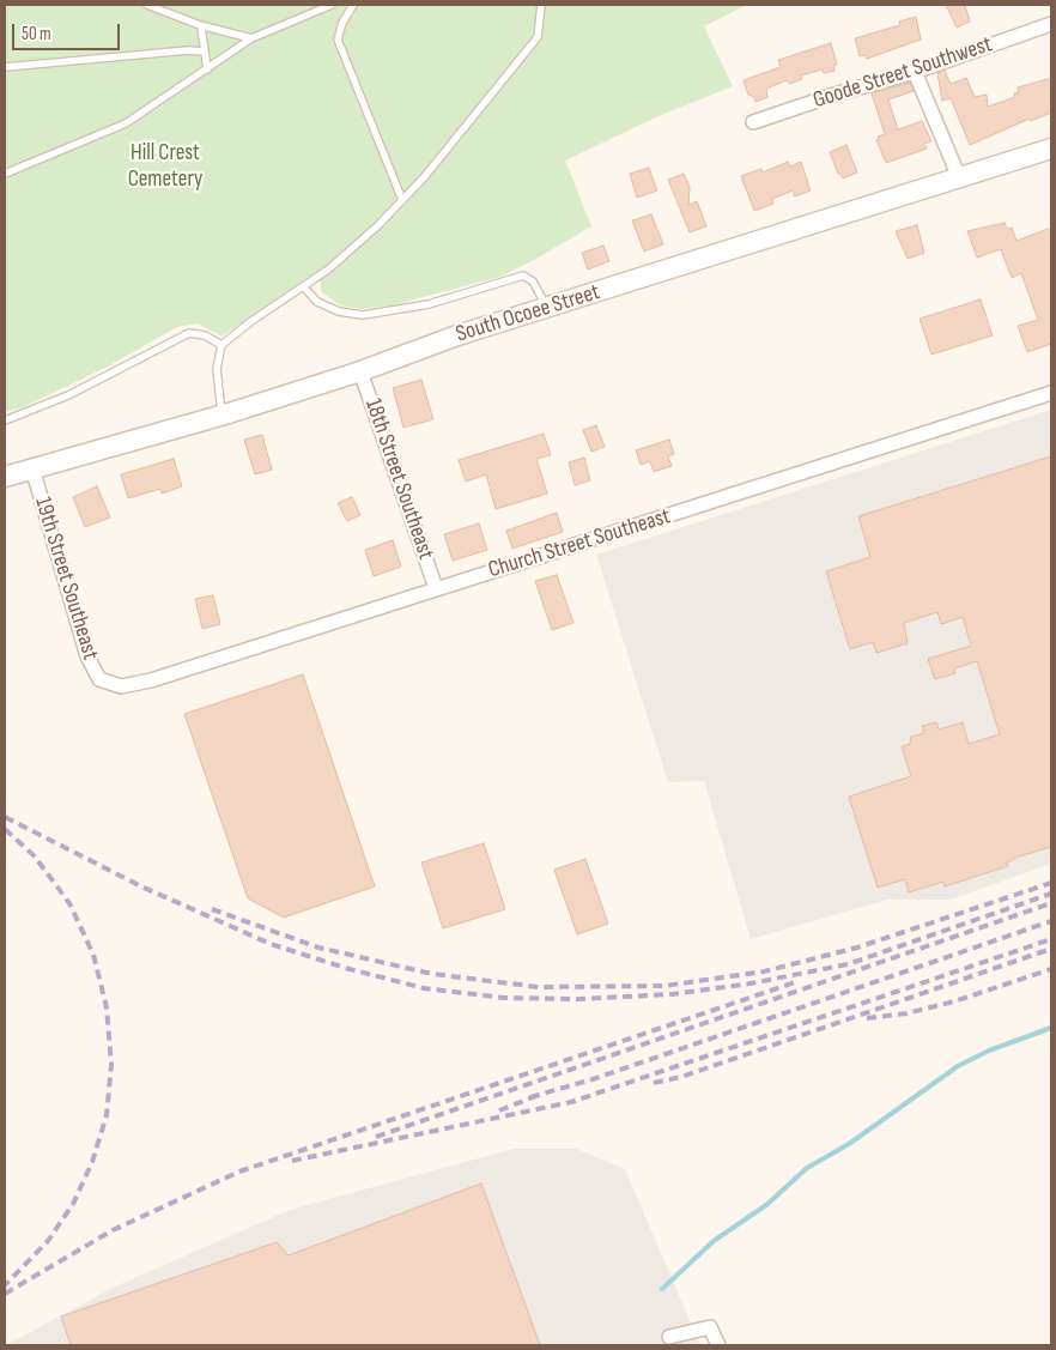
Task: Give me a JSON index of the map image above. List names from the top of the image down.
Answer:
{
  "streets": {
    "street": [
      "Goode Street Southwest",
      "South Ocoee Street",
      "18th Street Southeast",
      "Church Street Southeast",
      "19th Street Southeast"
    ]
  },
  "crossings": [
    ["South Ocoee Street", "18th Street Southeast"],
    ["South Ocoee Street", "19th Street Southeast"],
    ["18th Street Southeast", "Church Street Southeast"],
    ["Church Street Southeast", "19th Street Southeast"]
  ],
  "parks": ["Hill Crest Cemetery"],
  "scale_bar": "50 m"
}
